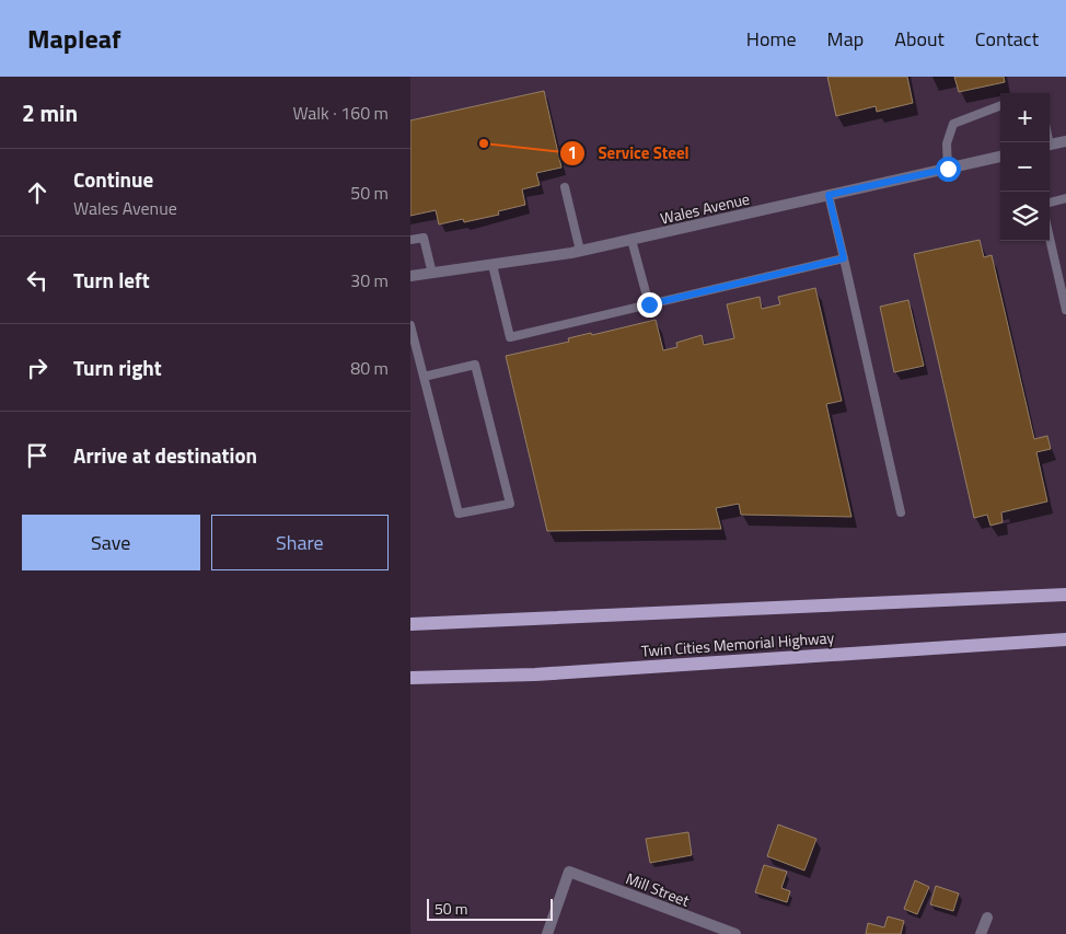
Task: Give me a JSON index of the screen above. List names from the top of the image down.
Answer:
{
  "streets": {
    "main road": ["Twin Cities Memorial Highway"],
    "street": ["Wales Avenue", "Mill Street"]
  },
  "places": ["Service Steel"],
  "scale_bar": "50 m",
  "page": {
    "header": "Mapleaf",
    "nav": [
      "Home",
      "Map",
      "About",
      "Contact"
    ],
    "heading": ["2 min", "Walk · 160 m"],
    "map_buttons": ["+", "−"],
    "list": [
      ["Continue", "Wales Avenue", "50 m"],
      ["Turn left", "30 m"],
      ["Turn right", "80 m"],
      "Arrive at destination"
    ],
    "buttons": ["Save", "Share"],
    "scale": "50 m"
  }
}
